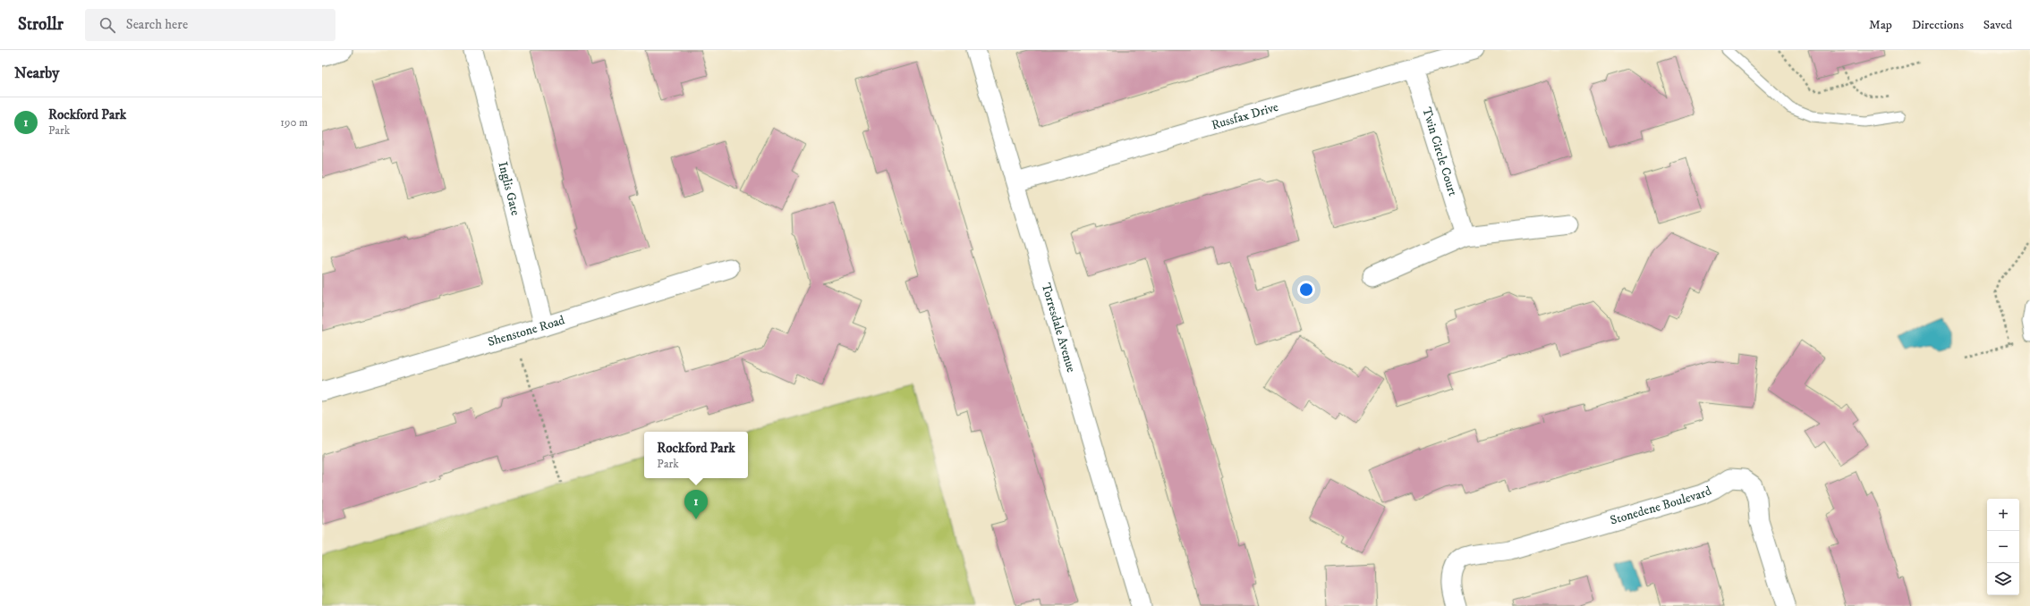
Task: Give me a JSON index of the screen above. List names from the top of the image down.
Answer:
{
  "streets": {
    "street": [
      "Russfax Drive",
      "Twin Circle Court",
      "Inglis Gate",
      "Torresdale Avenue",
      "Shenstone Road",
      "Stonedene Boulevard"
    ]
  },
  "crossings": [
    ["Russfax Drive", "Twin Circle Court"],
    ["Russfax Drive", "Torresdale Avenue"],
    ["Inglis Gate", "Shenstone Road"]
  ],
  "page": {
    "header": "Strollr",
    "search": "Search here",
    "nav": ["Map", "Directions", "Saved"],
    "heading": "Nearby",
    "list": [
      {
        "mark": "1",
        "name": "Rockford Park",
        "note": "Park",
        "value": "190 m"
      }
    ],
    "popup": ["Rockford Park", "Park"],
    "pins": "1",
    "map_buttons": ["+", "−"]
  }
}
